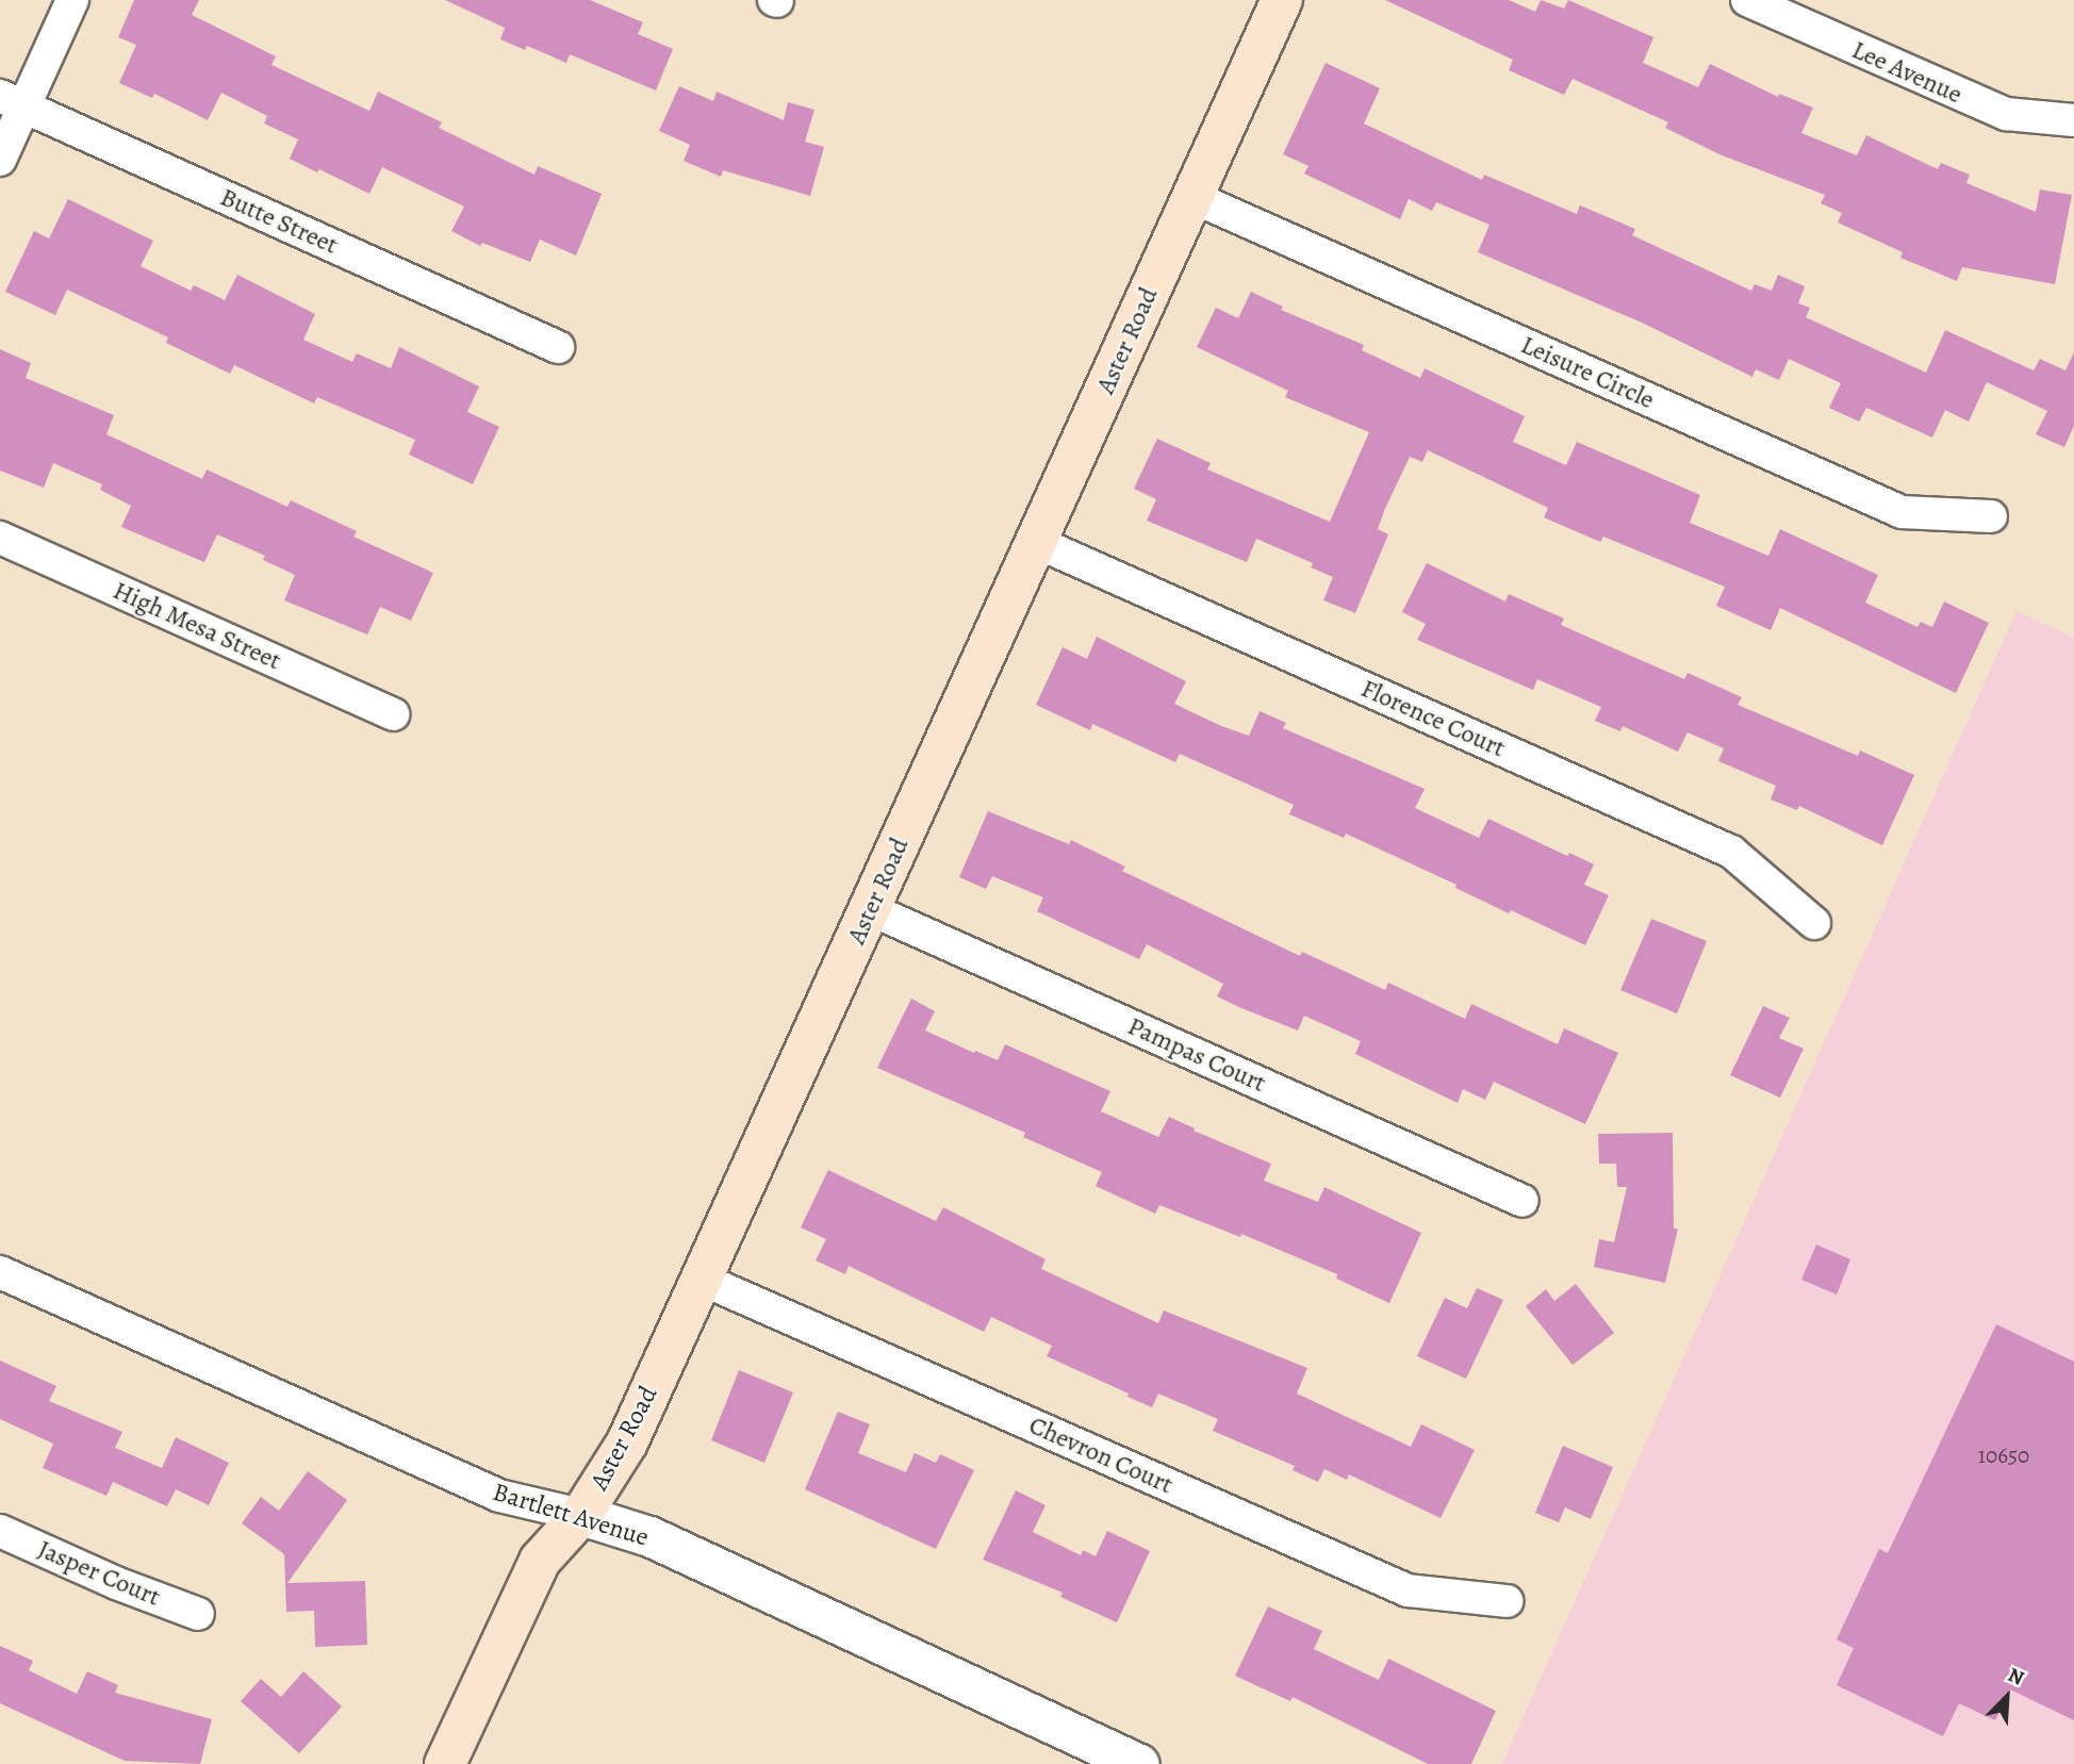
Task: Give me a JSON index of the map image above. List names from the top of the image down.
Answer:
{
  "streets": {
    "main road": ["Aster Road"],
    "street": [
      "Lee Avenue",
      "Butte Street",
      "Leisure Circle",
      "High Mesa Street",
      "Florence Court",
      "Pampas Court",
      "Chevron Court",
      "Bartlett Avenue",
      "Jasper Court"
    ]
  },
  "crossings": [
    ["Aster Road", "Leisure Circle"],
    ["Aster Road", "Florence Court"],
    ["Aster Road", "Pampas Court"],
    ["Aster Road", "Chevron Court"],
    ["Aster Road", "Bartlett Avenue"]
  ],
  "house_numbers": ["10650"],
  "north": "top right"
}
